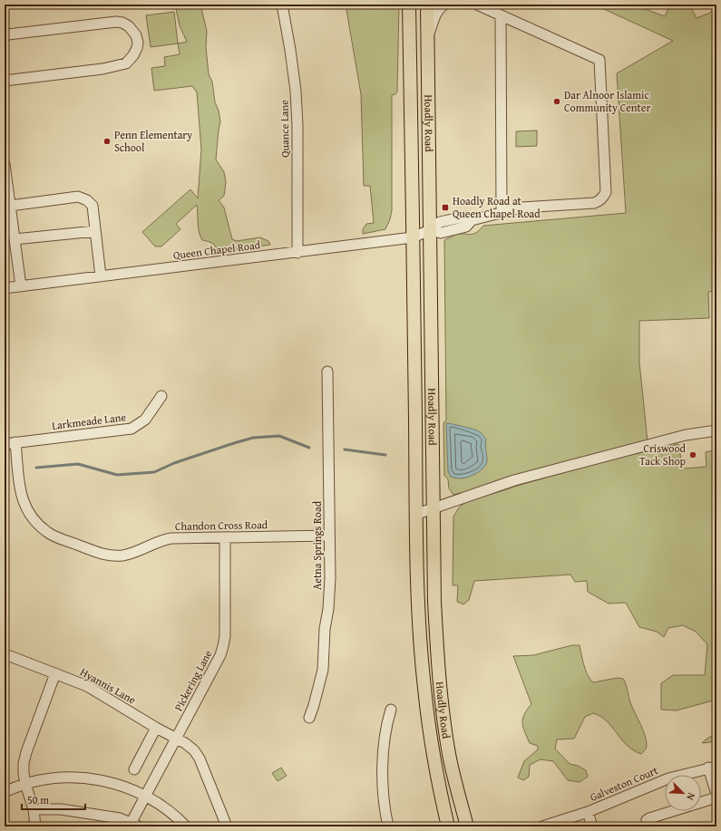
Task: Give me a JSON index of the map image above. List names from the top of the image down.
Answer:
{
  "streets": {
    "main road": ["Hoadly Road"],
    "street": [
      "Quance Lane",
      "Queen Chapel Road",
      "Larkmeade Lane",
      "Chandon Cross Road",
      "Aetna Springs Road",
      "Pickering Lane",
      "Hyannis Lane",
      "Galveston Court"
    ]
  },
  "crossings": [
    ["Hoadly Road", "Queen Chapel Road"],
    ["Quance Lane", "Queen Chapel Road"],
    ["Larkmeade Lane", "Chandon Cross Road"],
    ["Chandon Cross Road", "Aetna Springs Road"],
    ["Chandon Cross Road", "Pickering Lane"],
    ["Pickering Lane", "Hyannis Lane"]
  ],
  "places": {
    "other": ["Dar Alnoor Islamic Community Center", "Penn Elementary School", "Criswood Tack Shop"],
    "transit": ["Hoadly Road at Queen Chapel Road"]
  },
  "scale_bar": "50 m",
  "north": "bottom right"
}
